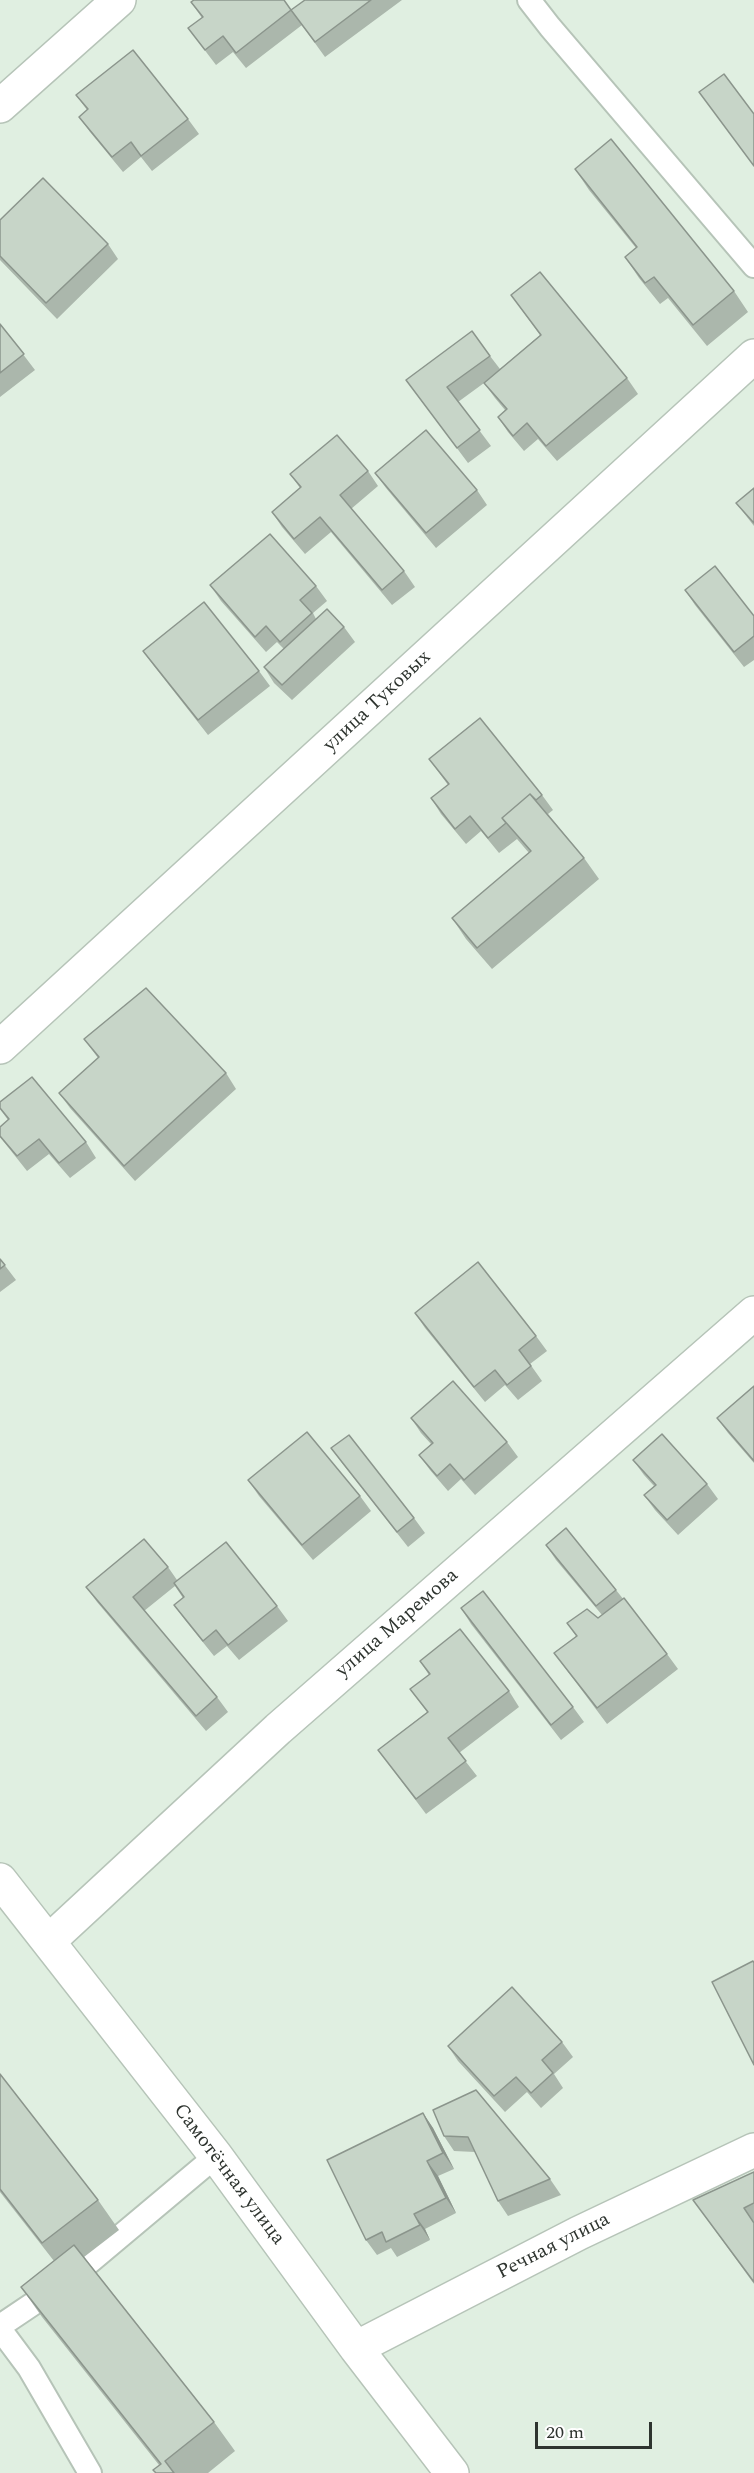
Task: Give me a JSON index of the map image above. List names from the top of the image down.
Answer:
{
  "streets": {
    "street": [
      "улица Туковых",
      "улица Маремова",
      "Самотёчная улица",
      "Речная улица"
    ]
  },
  "crossings": [
    ["улица Маремова", "Самотёчная улица"],
    ["Самотёчная улица", "Речная улица"]
  ],
  "scale_bar": "20 m"
}
